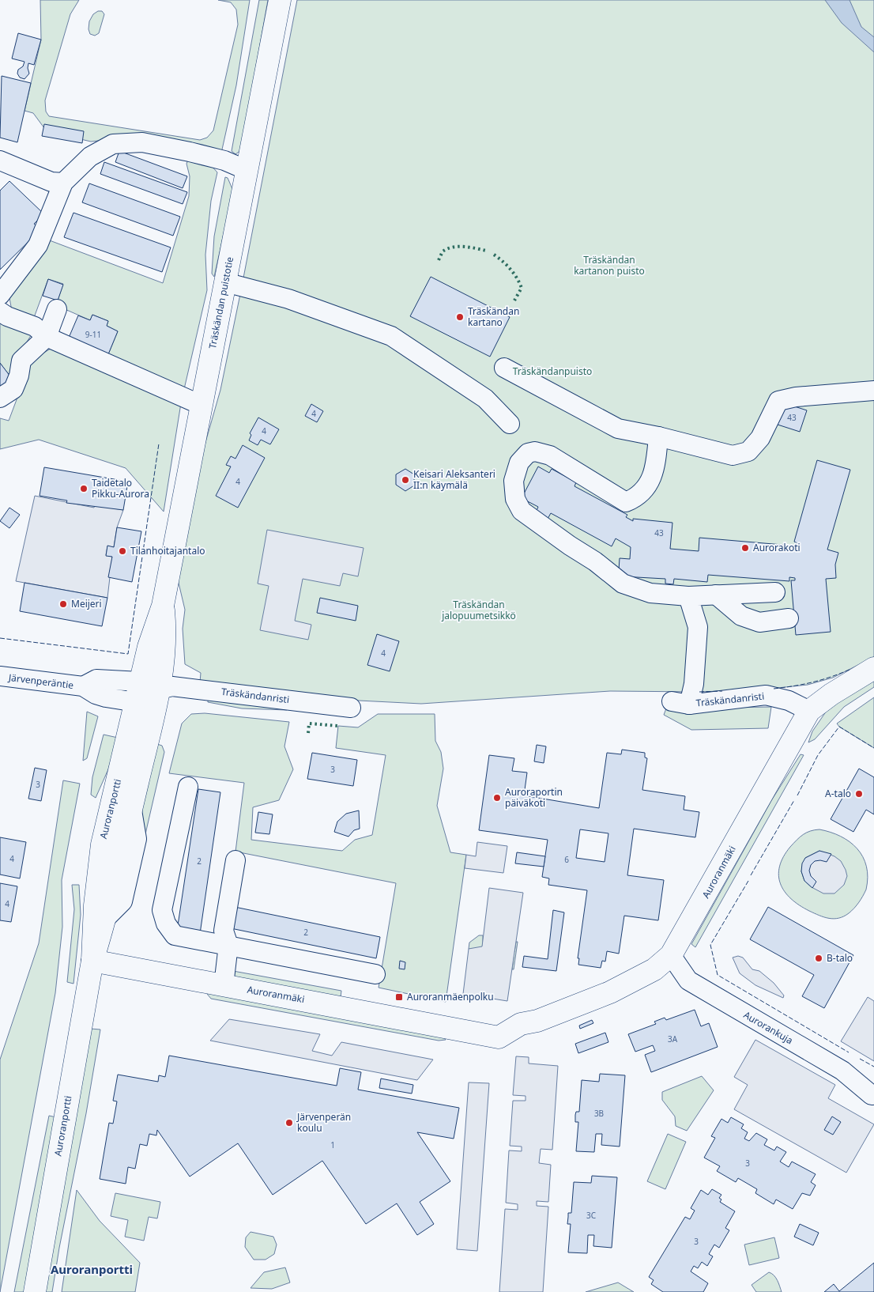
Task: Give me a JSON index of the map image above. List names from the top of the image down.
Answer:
{
  "streets": {
    "main road": ["Träskändan puistotie", "Auroranportti", "Auroranmäki"],
    "street": ["Järvenperäntie", "Träskändanristi", "Aurorankuja"]
  },
  "crossings": [
    ["Träskändan puistotie", "Järvenperäntie"],
    ["Träskändan puistotie", "Träskändanristi"],
    ["Träskändan puistotie", "Auroranportti"],
    ["Järvenperäntie", "Träskändanristi"],
    ["Järvenperäntie", "Auroranportti"],
    ["Träskändanristi", "Auroranportti"],
    ["Träskändanristi", "Auroranmäki"],
    ["Auroranportti", "Auroranmäki"],
    ["Auroranmäki", "Aurorankuja"]
  ],
  "districts": ["Auroranportti"],
  "parks": ["Träskändan kartanon puisto", "Träskändanpuisto", "Träskändan jalopuumetsikkö"],
  "places": {
    "other": [
      "Träskändan kartano",
      "Keisari Aleksanteri II:n käymälä",
      "Taidetalo Pikku-Aurora",
      "Aurorakoti",
      "Tilanhoitajantalo",
      "Meijeri",
      "A-talo",
      "Auroraportin päiväkoti",
      "B-talo",
      "Järvenperän koulu"
    ],
    "transit": ["Auroranmäenpolku"]
  },
  "house_numbers": [
    "9-11",
    "4",
    "43",
    "4",
    "4",
    "43",
    "4",
    "3",
    "3",
    "4",
    "6",
    "2",
    "4",
    "2",
    "3A",
    "3B",
    "1",
    "3",
    "3C",
    "3"
  ]
}
